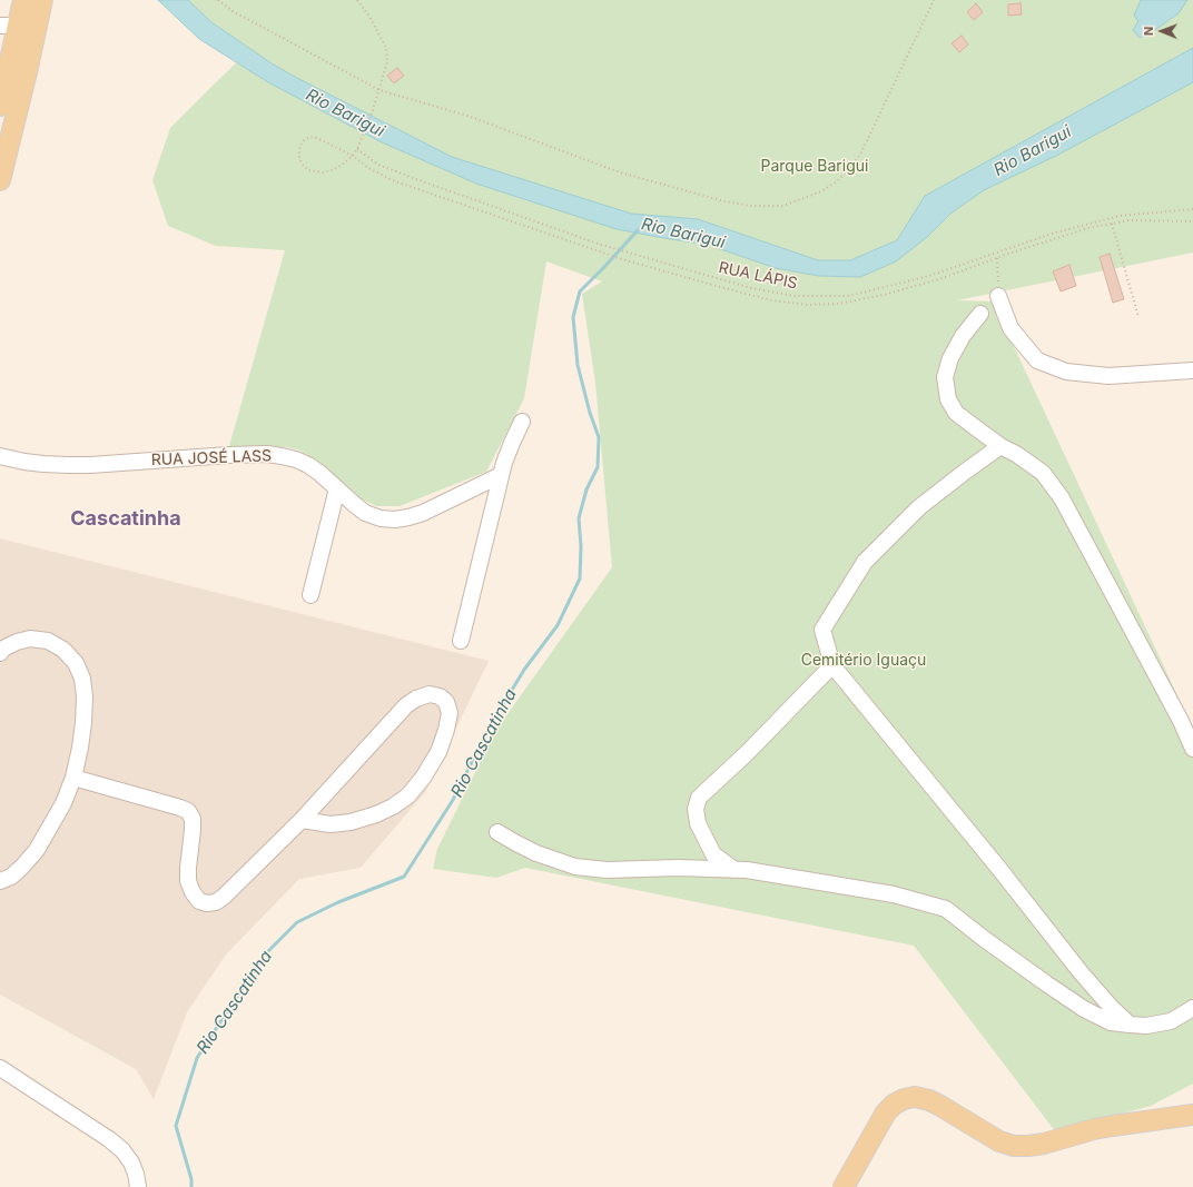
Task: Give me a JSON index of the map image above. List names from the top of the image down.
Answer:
{
  "streets": {
    "street": ["RUA JOSÉ LASS"],
    "path": ["RUA LÁPIS"]
  },
  "districts": ["Cascatinha"],
  "water": ["Rio Barigui", "Rio Cascatinha"],
  "parks": ["Parque Barigui", "Cemitério Iguaçu"],
  "north": "left"
}
